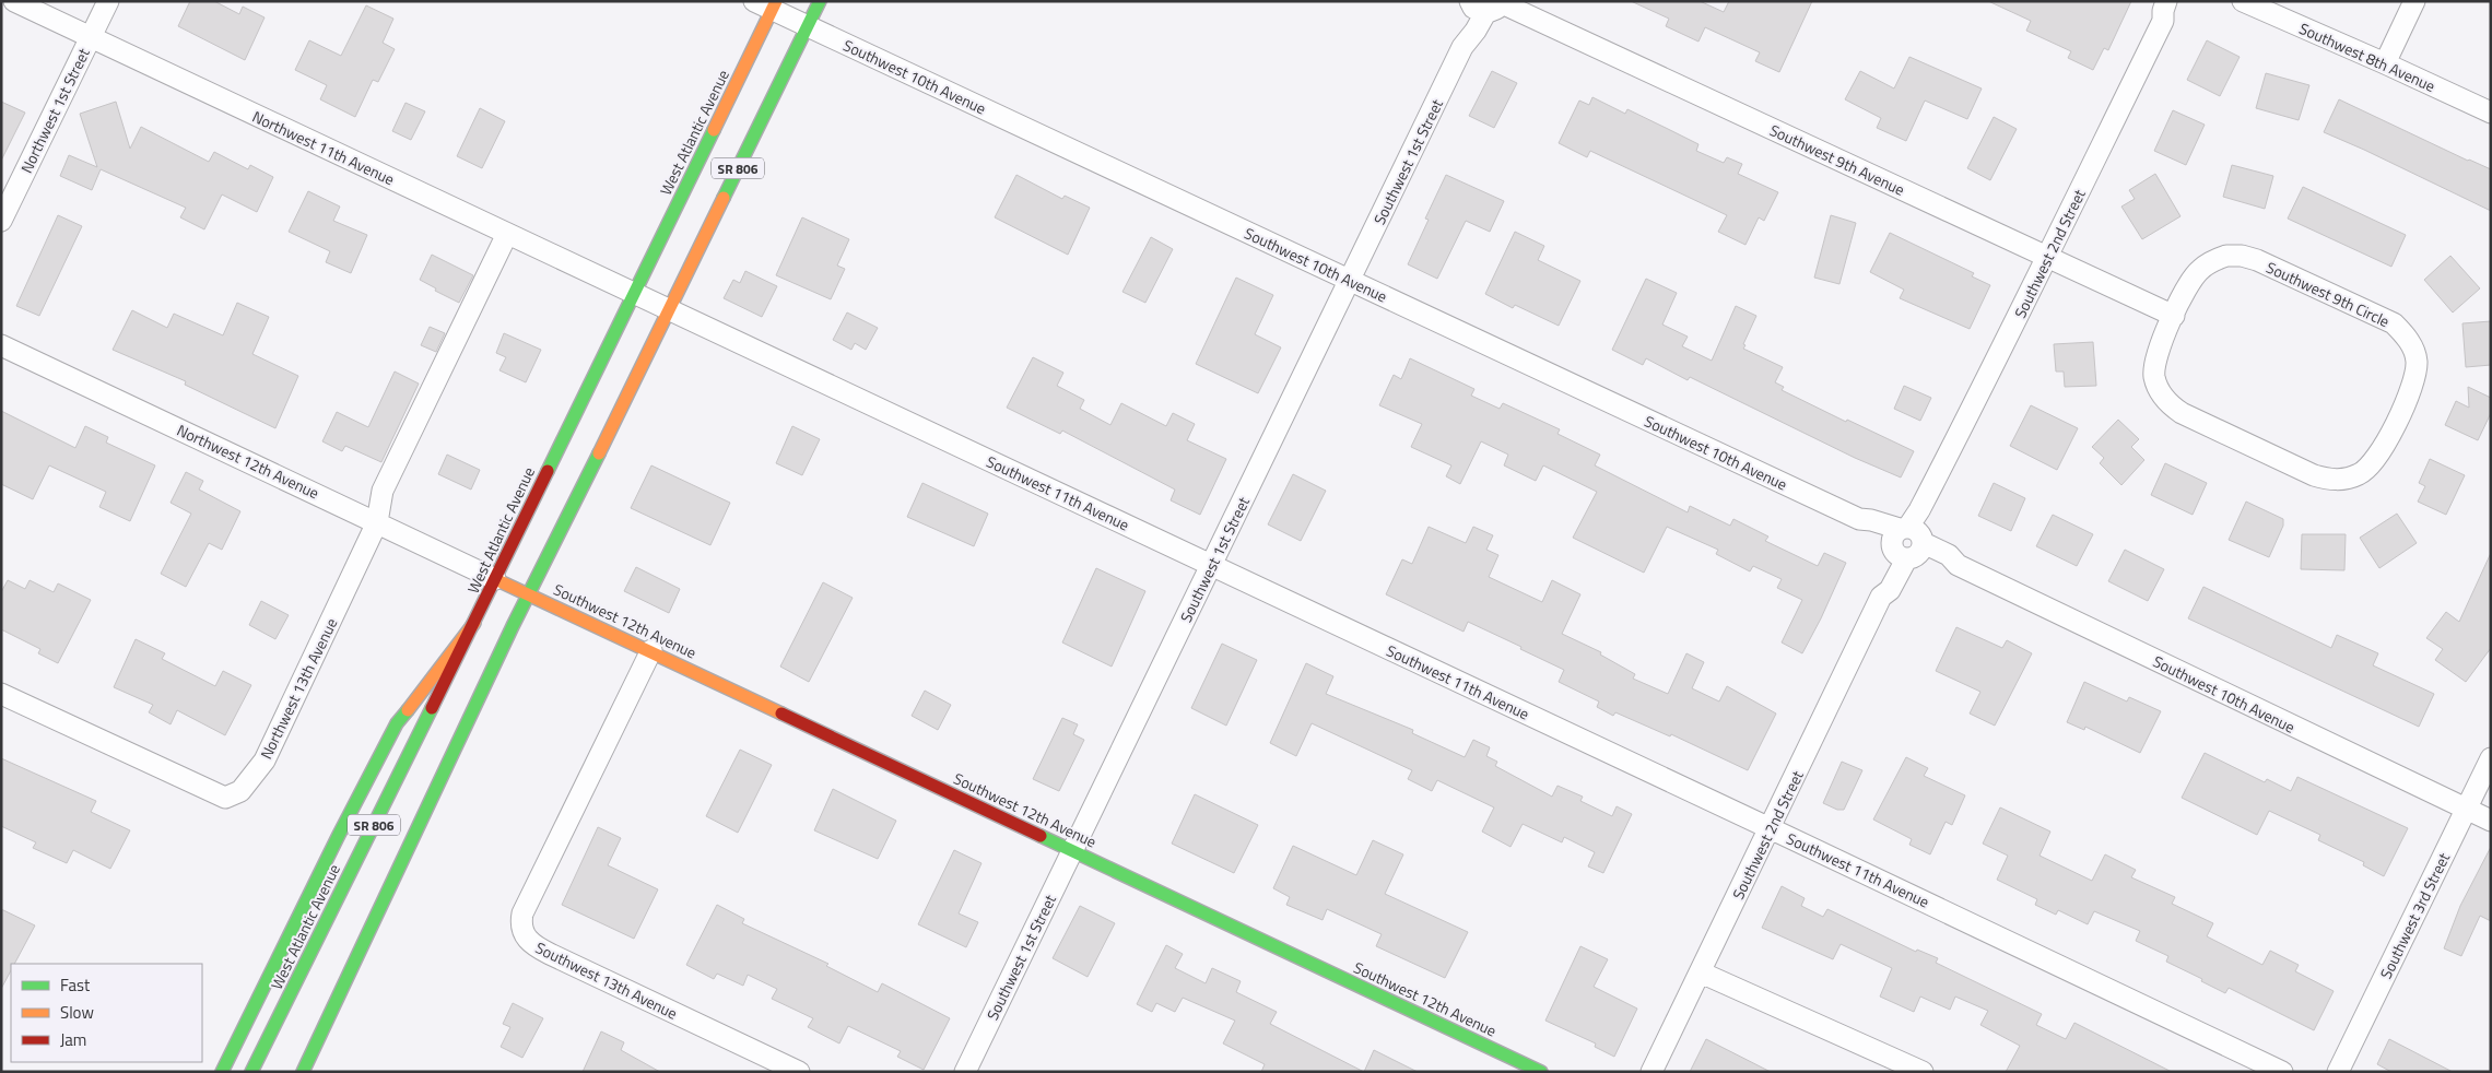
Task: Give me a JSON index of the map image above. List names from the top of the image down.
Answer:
{
  "streets": {
    "main road": ["West Atlantic Avenue", "SR 806", "Southwest 12th Avenue"],
    "street": [
      "Southwest 8th Avenue",
      "Southwest 10th Avenue",
      "Northwest 1st Street",
      "Northwest 11th Avenue",
      "Southwest 9th Avenue",
      "Southwest 1st Street",
      "Southwest 2nd Street",
      "Southwest 9th Circle",
      "Northwest 12th Avenue",
      "Southwest 11th Avenue",
      "Northwest 13th Avenue",
      "Southwest 3rd Street",
      "Southwest 13th Avenue"
    ]
  },
  "crossings": [
    ["Southwest 10th Avenue", "West Atlantic Avenue"],
    ["Southwest 10th Avenue", "Southwest 1st Street"],
    ["Southwest 10th Avenue", "SR 806"],
    ["Southwest 10th Avenue", "Southwest 2nd Street"],
    ["Southwest 10th Avenue", "Southwest 3rd Street"],
    ["Northwest 1st Street", "Northwest 11th Avenue"],
    ["West Atlantic Avenue", "Northwest 11th Avenue"],
    ["West Atlantic Avenue", "Northwest 12th Avenue"],
    ["West Atlantic Avenue", "Southwest 11th Avenue"],
    ["West Atlantic Avenue", "Southwest 12th Avenue"],
    ["Northwest 11th Avenue", "Southwest 11th Avenue"],
    ["Northwest 11th Avenue", "Northwest 13th Avenue"],
    ["Southwest 9th Avenue", "Southwest 1st Street"],
    ["Southwest 9th Avenue", "Southwest 2nd Street"],
    ["Southwest 9th Avenue", "Southwest 9th Circle"],
    ["Southwest 1st Street", "Southwest 11th Avenue"],
    ["Southwest 1st Street", "Southwest 12th Avenue"],
    ["SR 806", "Southwest 11th Avenue"],
    ["SR 806", "Southwest 12th Avenue"],
    ["Southwest 2nd Street", "Southwest 11th Avenue"],
    ["Northwest 12th Avenue", "Southwest 12th Avenue"],
    ["Northwest 12th Avenue", "Northwest 13th Avenue"],
    ["Southwest 12th Avenue", "Southwest 13th Avenue"]
  ],
  "legend": ["Fast", "Slow", "Jam"]
}
